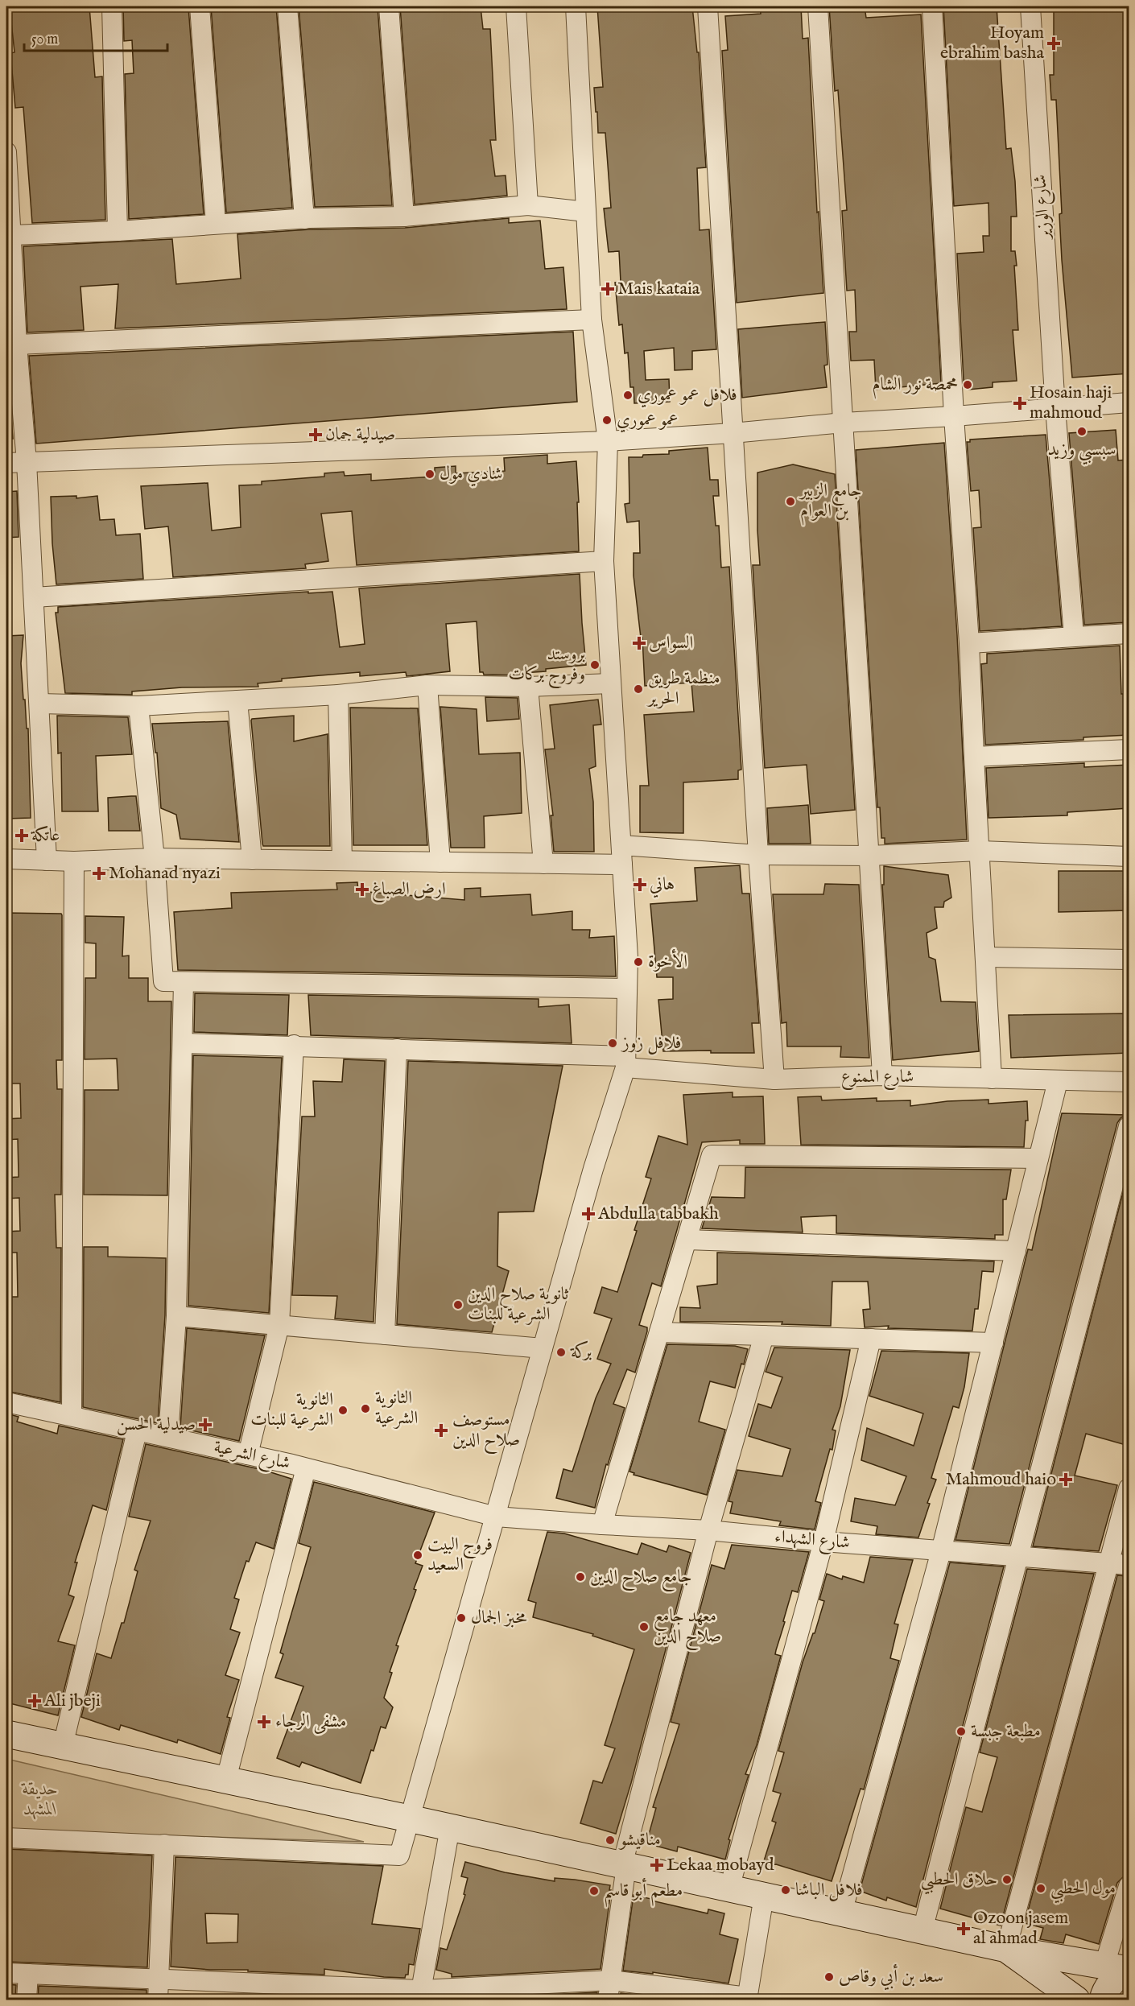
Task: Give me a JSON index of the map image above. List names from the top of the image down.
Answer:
{
  "streets": {
    "street": [
      "شارع الوزير",
      "شارع الممنوع",
      "شارع الشرعية",
      "شارع الشهداء"
    ]
  },
  "crossings": [
    ["شارع الشرعية", "شارع الشهداء"]
  ],
  "parks": ["حديقة المشهد"],
  "places": {
    "health": [
      "Hoyam ebrahim basha",
      "Mais kataia",
      "Hosain haji mahmoud",
      "صيدلية جمان",
      "السواس",
      "عاتكة",
      "Mohanad nyazi",
      "هاني",
      "ارض الصباغ",
      "Abdulla tabbakh",
      "صيدلية الحسن",
      "مستوصف صلاح الدين",
      "Mahmoud haio",
      "Ali jbeji",
      "مشفى الرجاء",
      "Lekaa mobayd",
      "Ozoon jasem al ahmad"
    ],
    "other": [
      "محمصة نور الشام",
      "فلافل عمو عموري",
      "عمو عموري",
      "سبسبي وزيد",
      "شادي مول",
      "جامع الزبير بن العوام",
      "بروستد وفروج بركات",
      "منظمة طريق الحرير",
      "الأخوة",
      "فلافل زوز",
      "ثانوية صلاح الدين الشرعية للبنات",
      "بركة",
      "الثانوية الشرعية",
      "الثانوية الشرعية للبنات",
      "فروج البيت السعيد",
      "جامع صلاح الدين",
      "مخبز الجمال",
      "معهد جامع صلاح الدين",
      "مطبعة جبسة",
      "مناقيشو",
      "حلاق الحطبي",
      "مول الحطبي",
      "فلافل الباشا",
      "مطعم أبو قاسم",
      "سعد بن أبي وقاص"
    ]
  },
  "scale_bar": "50 m"
}
